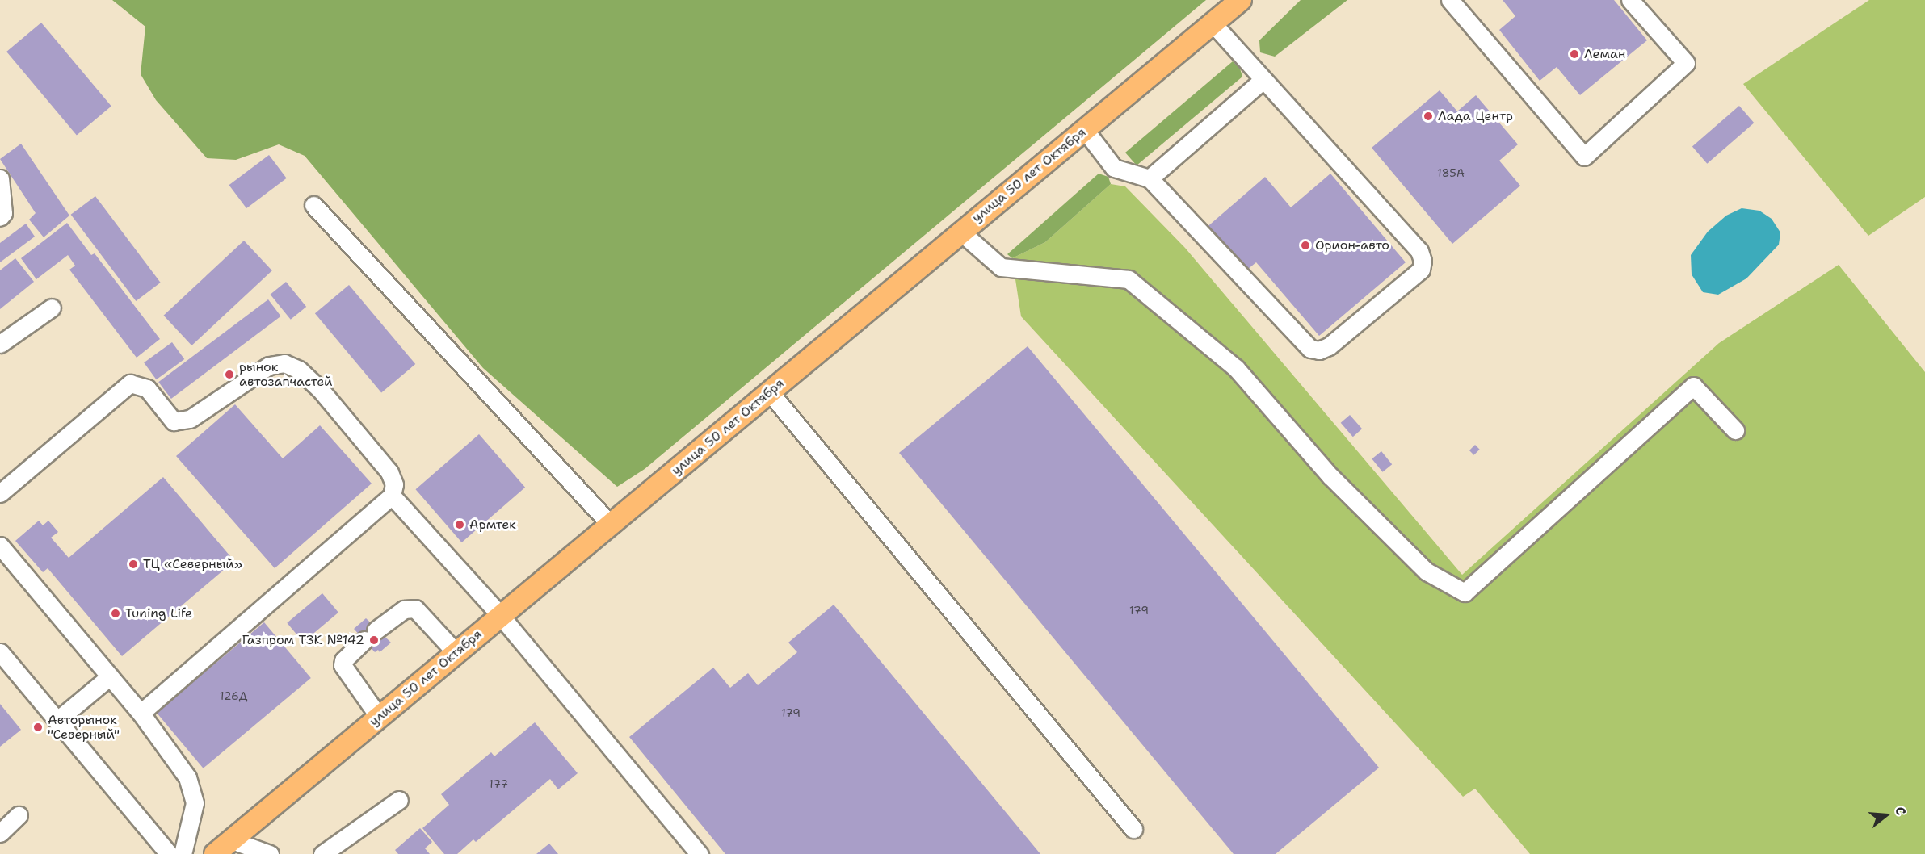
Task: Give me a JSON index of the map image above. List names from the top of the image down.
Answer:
{
  "streets": {
    "main road": ["улица 50 лет Октября"]
  },
  "places": [
    "Леман",
    "Лада Центр",
    "Орион-авто",
    "рынок автозапчастей",
    "Армтек",
    "ТЦ «Северный»",
    "Tuning Life",
    "Газпром ТЗК №142",
    "Авторынок \"Северный\""
  ],
  "house_numbers": [
    "185А",
    "179",
    "126Д",
    "179",
    "177"
  ],
  "north": "right"
}
